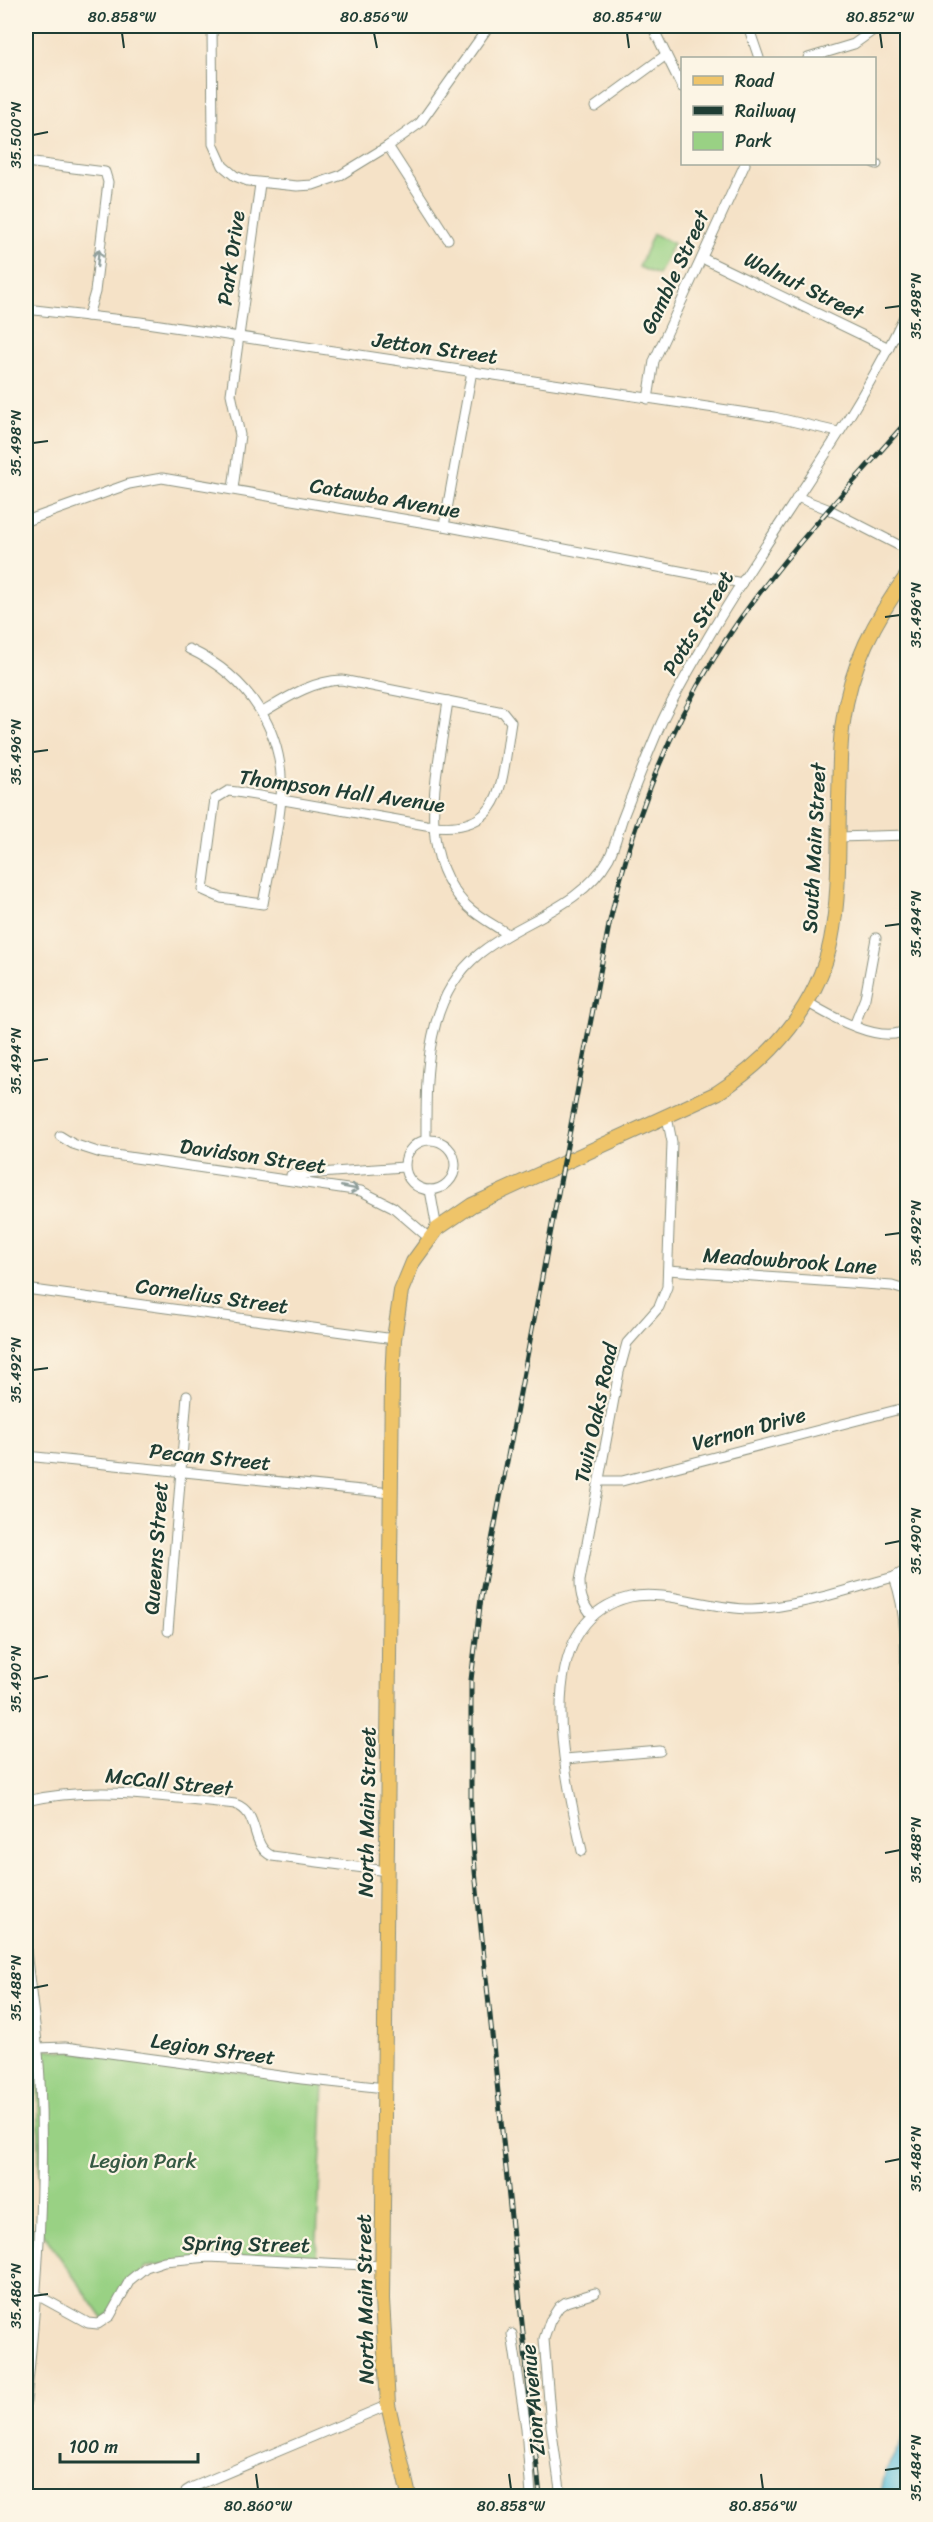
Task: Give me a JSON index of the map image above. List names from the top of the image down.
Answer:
{
  "streets": {
    "main road": ["South Main Street", "North Main Street"],
    "street": [
      "Park Drive",
      "Gamble Street",
      "Walnut Street",
      "Jetton Street",
      "Catawba Avenue",
      "Potts Street",
      "Thompson Hall Avenue",
      "Davidson Street",
      "Meadowbrook Lane",
      "Cornelius Street",
      "Twin Oaks Road",
      "Vernon Drive",
      "Pecan Street",
      "Queens Street",
      "McCall Street",
      "Legion Street",
      "Spring Street",
      "Zion Avenue"
    ]
  },
  "crossings": [
    ["Park Drive", "Jetton Street"],
    ["Park Drive", "Catawba Avenue"],
    ["Gamble Street", "Walnut Street"],
    ["Gamble Street", "Jetton Street"],
    ["Walnut Street", "Potts Street"],
    ["Jetton Street", "Potts Street"],
    ["Catawba Avenue", "Potts Street"],
    ["South Main Street", "Twin Oaks Road"],
    ["South Main Street", "North Main Street"],
    ["Davidson Street", "North Main Street"],
    ["Meadowbrook Lane", "Twin Oaks Road"],
    ["Cornelius Street", "North Main Street"],
    ["Twin Oaks Road", "Vernon Drive"],
    ["Pecan Street", "Queens Street"],
    ["Pecan Street", "North Main Street"],
    ["McCall Street", "North Main Street"],
    ["North Main Street", "Legion Street"],
    ["North Main Street", "Spring Street"]
  ],
  "parks": ["Legion Park"],
  "legend": ["Road", "Railway", "Park"],
  "scale_bar": "100 m",
  "coordinates": [
    "80.858°W",
    "80.856°W",
    "80.854°W",
    "80.852°W",
    "35.500°N",
    "35.498°N",
    "35.496°N",
    "35.494°N",
    "35.492°N",
    "35.490°N",
    "35.488°N",
    "35.486°N",
    "35.484°N",
    "80.860°W"
  ]
}
